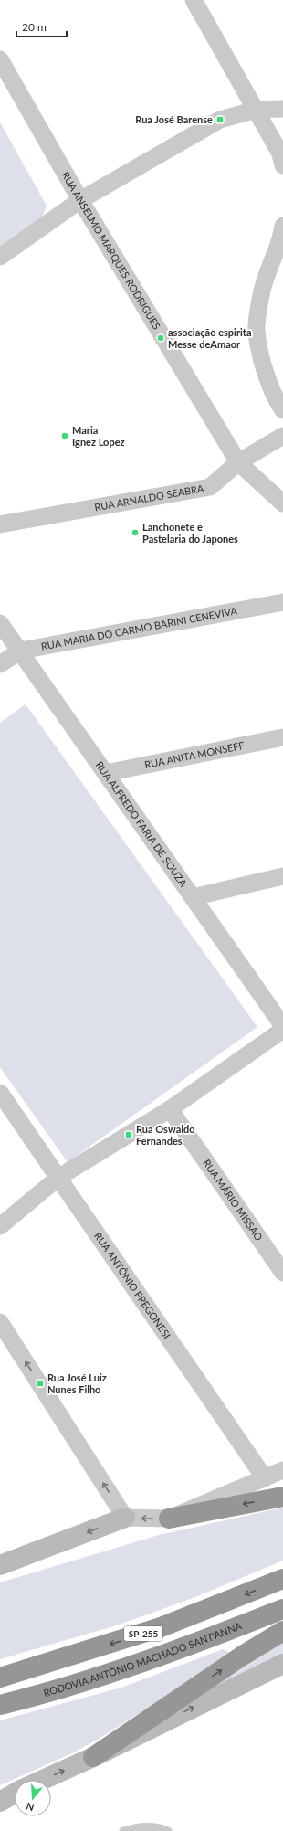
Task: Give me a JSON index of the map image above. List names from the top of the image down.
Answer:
{
  "streets": {
    "highway": ["SP-255", "RODOVIA ANTÔNIO MACHADO SANT'ANNA"],
    "street": [
      "RUA ANSELMO MARQUES RODRIGUES",
      "RUA ARNALDO SEABRA",
      "RUA MARIA DO CARMO BARINI CENEVIVA",
      "RUA ANITA MONSEFF",
      "RUA ALFREDO FARIA DE SOUZA",
      "RUA MÁRIO MISSAO",
      "RUA ANTÔNIO FREGONESI"
    ]
  },
  "crossings": [
    ["RUA ANSELMO MARQUES RODRIGUES", "RUA ARNALDO SEABRA"],
    ["RUA MARIA DO CARMO BARINI CENEVIVA", "RUA ALFREDO FARIA DE SOUZA"],
    ["RUA ANITA MONSEFF", "RUA ALFREDO FARIA DE SOUZA"]
  ],
  "places": {
    "transit": ["Rua José Barense", "Rua Oswaldo Fernandes", "Rua José Luiz Nunes Filho"],
    "other": ["associação espirita Messe deAmaor", "Maria Ignez Lopez", "Lanchonete e Pastelaria do Japones"]
  },
  "scale_bar": "20 m",
  "north": "bottom"
}
